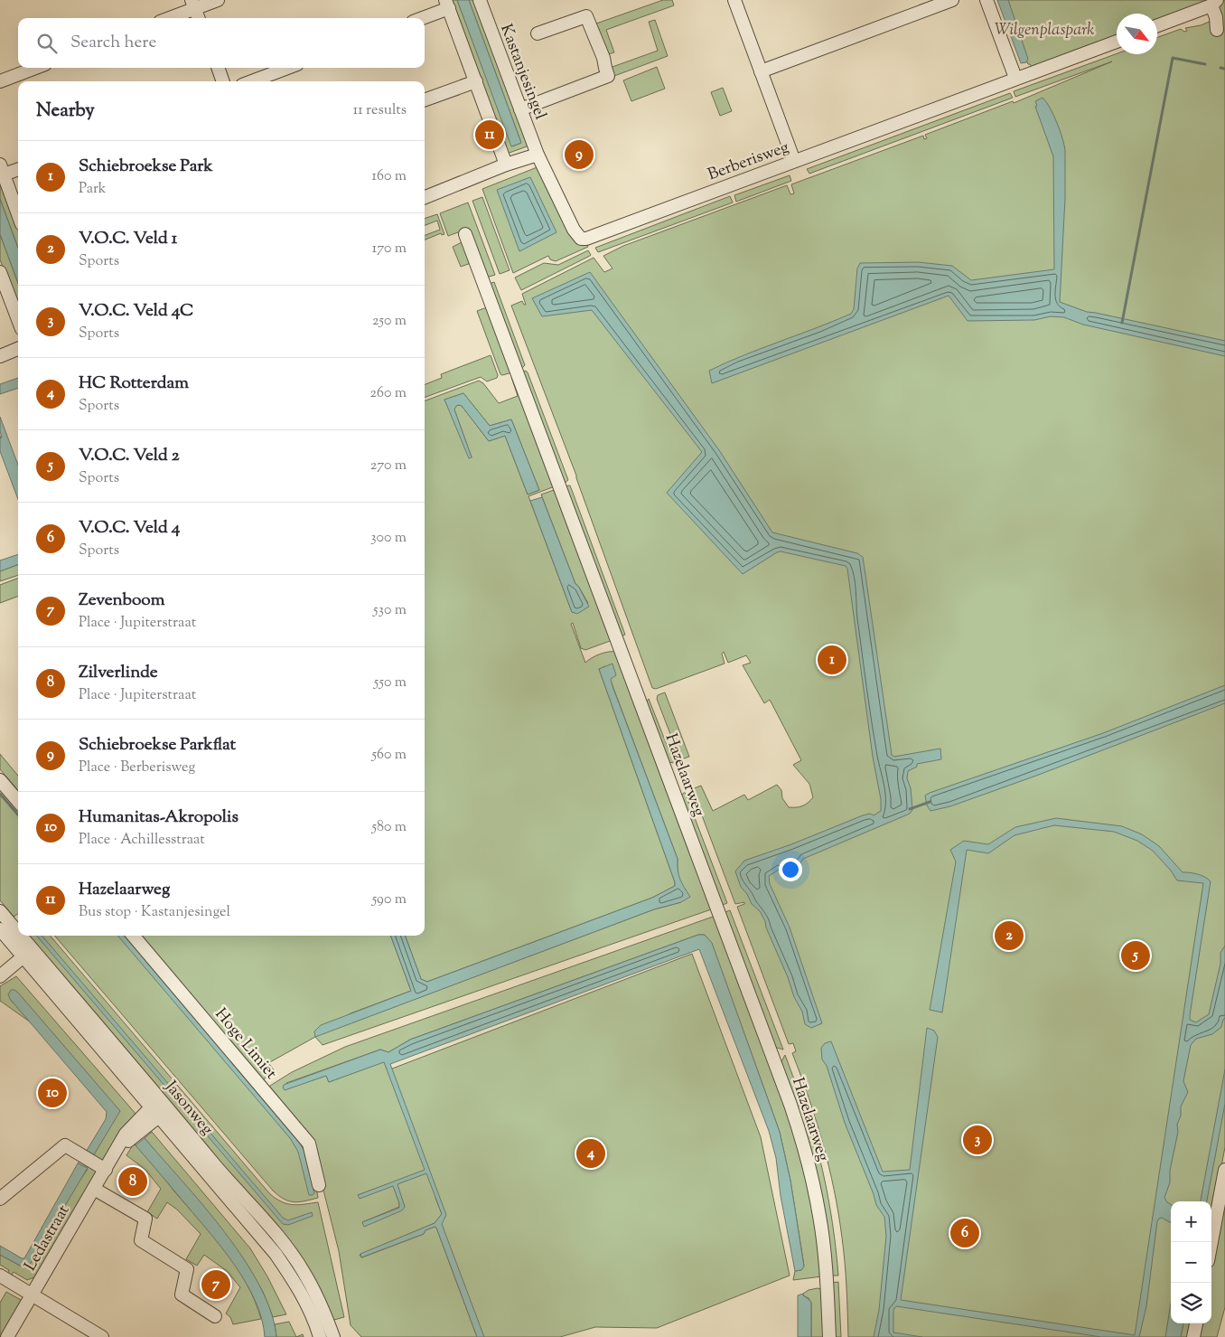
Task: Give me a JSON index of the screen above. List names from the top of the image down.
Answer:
{
  "streets": {
    "street": [
      "Kastanjesingel",
      "Berberisweg",
      "Hazelaarweg",
      "Hoge Limiet",
      "Jasonweg",
      "Ledastraat"
    ]
  },
  "crossings": [
    ["Kastanjesingel", "Berberisweg"],
    ["Jasonweg", "Ledastraat"]
  ],
  "parks": ["Wilgenplaspark"],
  "north": "bottom right",
  "page": {
    "search": "Search here",
    "heading": ["Nearby", "11 results"],
    "pins": [
      "11",
      "9",
      "1",
      "2",
      "5",
      "10",
      "3",
      "4",
      "8",
      "6",
      "7"
    ],
    "list": [
      {
        "mark": "1",
        "name": "Schiebroekse Park",
        "note": "Park",
        "value": "160 m"
      },
      {
        "mark": "2",
        "name": "V.O.C. Veld 1",
        "note": "Sports",
        "value": "170 m"
      },
      {
        "mark": "3",
        "name": "V.O.C. Veld 4C",
        "note": "Sports",
        "value": "250 m"
      },
      {
        "mark": "4",
        "name": "HC Rotterdam",
        "note": "Sports",
        "value": "260 m"
      },
      {
        "mark": "5",
        "name": "V.O.C. Veld 2",
        "note": "Sports",
        "value": "270 m"
      },
      {
        "mark": "6",
        "name": "V.O.C. Veld 4",
        "note": "Sports",
        "value": "300 m"
      },
      {
        "mark": "7",
        "name": "Zevenboom",
        "note": "Place · Jupiterstraat",
        "value": "530 m"
      },
      {
        "mark": "8",
        "name": "Zilverlinde",
        "note": "Place · Jupiterstraat",
        "value": "550 m"
      },
      {
        "mark": "9",
        "name": "Schiebroekse Parkflat",
        "note": "Place · Berberisweg",
        "value": "560 m"
      },
      {
        "mark": "10",
        "name": "Humanitas-Akropolis",
        "note": "Place · Achillesstraat",
        "value": "580 m"
      },
      {
        "mark": "11",
        "name": "Hazelaarweg",
        "note": "Bus stop · Kastanjesingel",
        "value": "590 m"
      }
    ],
    "map_buttons": ["+", "−"]
  }
}
